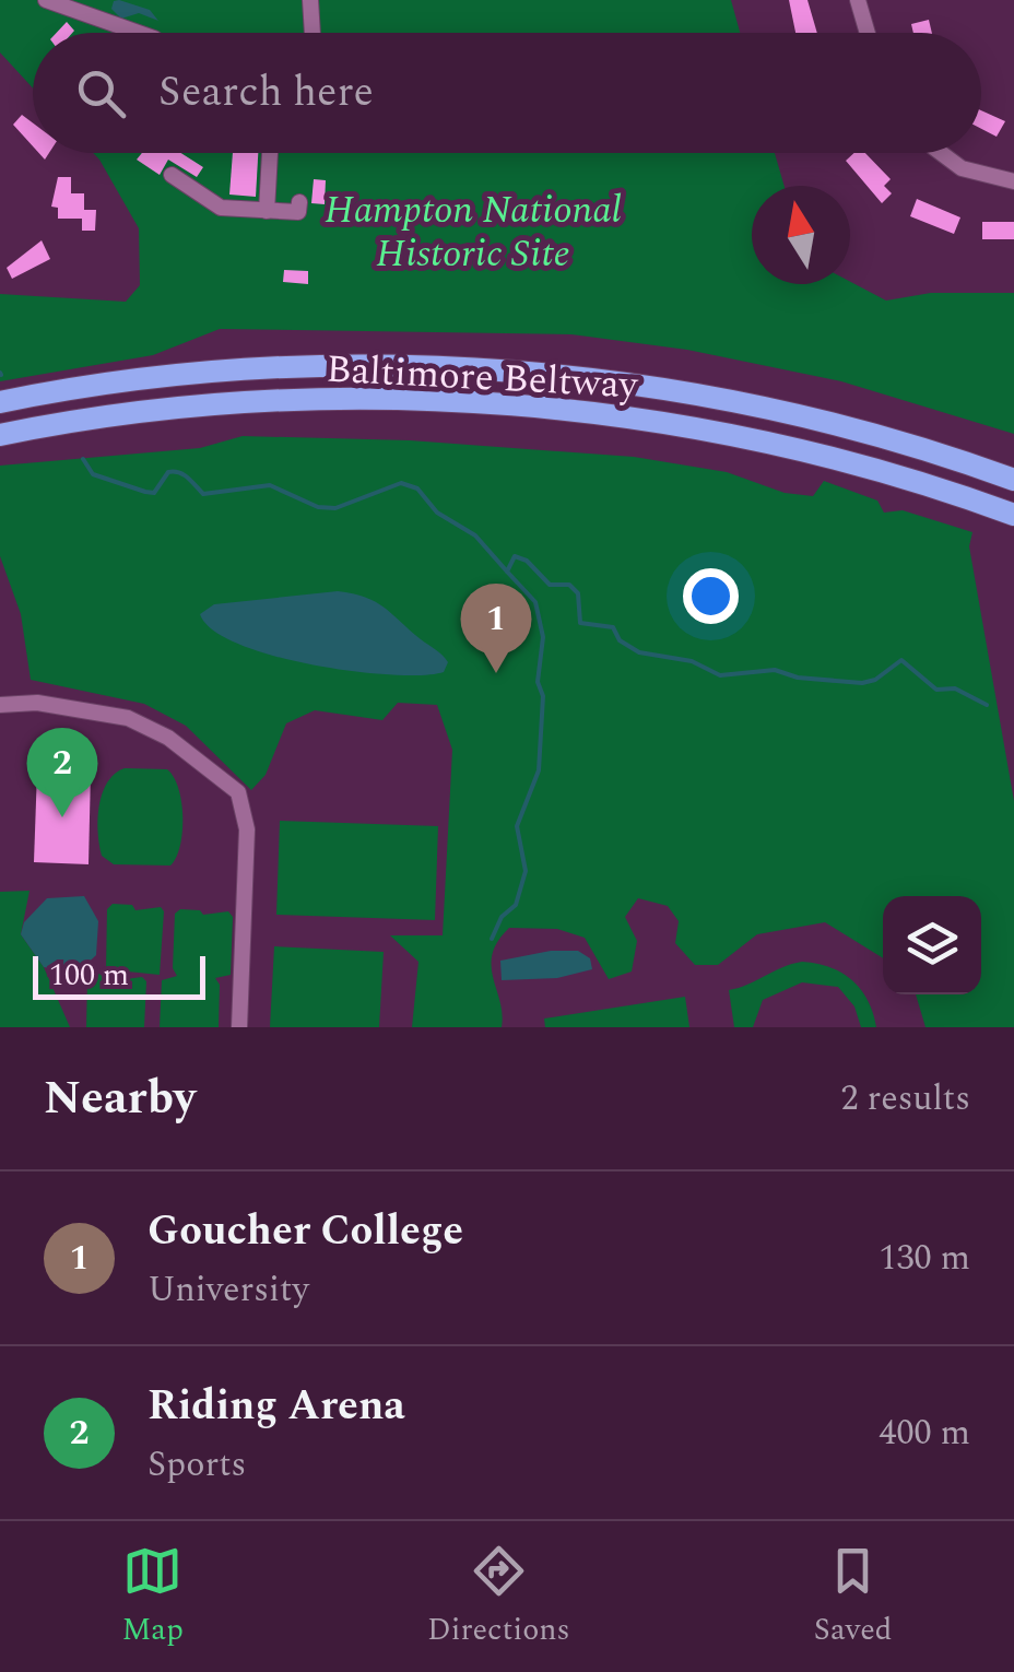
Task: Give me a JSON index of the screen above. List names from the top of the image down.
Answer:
{
  "streets": {
    "highway": ["Baltimore Beltway"]
  },
  "parks": ["Hampton National Historic Site"],
  "scale_bar": "100 m",
  "north": "top",
  "page": {
    "search": "Search here",
    "pins": ["1", "2"],
    "scale": "100 m",
    "heading": ["Nearby", "2 results"],
    "list": [
      {
        "mark": "1",
        "name": "Goucher College",
        "note": "University",
        "value": "130 m"
      },
      {
        "mark": "2",
        "name": "Riding Arena",
        "note": "Sports",
        "value": "400 m"
      }
    ],
    "nav": ["Map", "Directions", "Saved"]
  }
}
